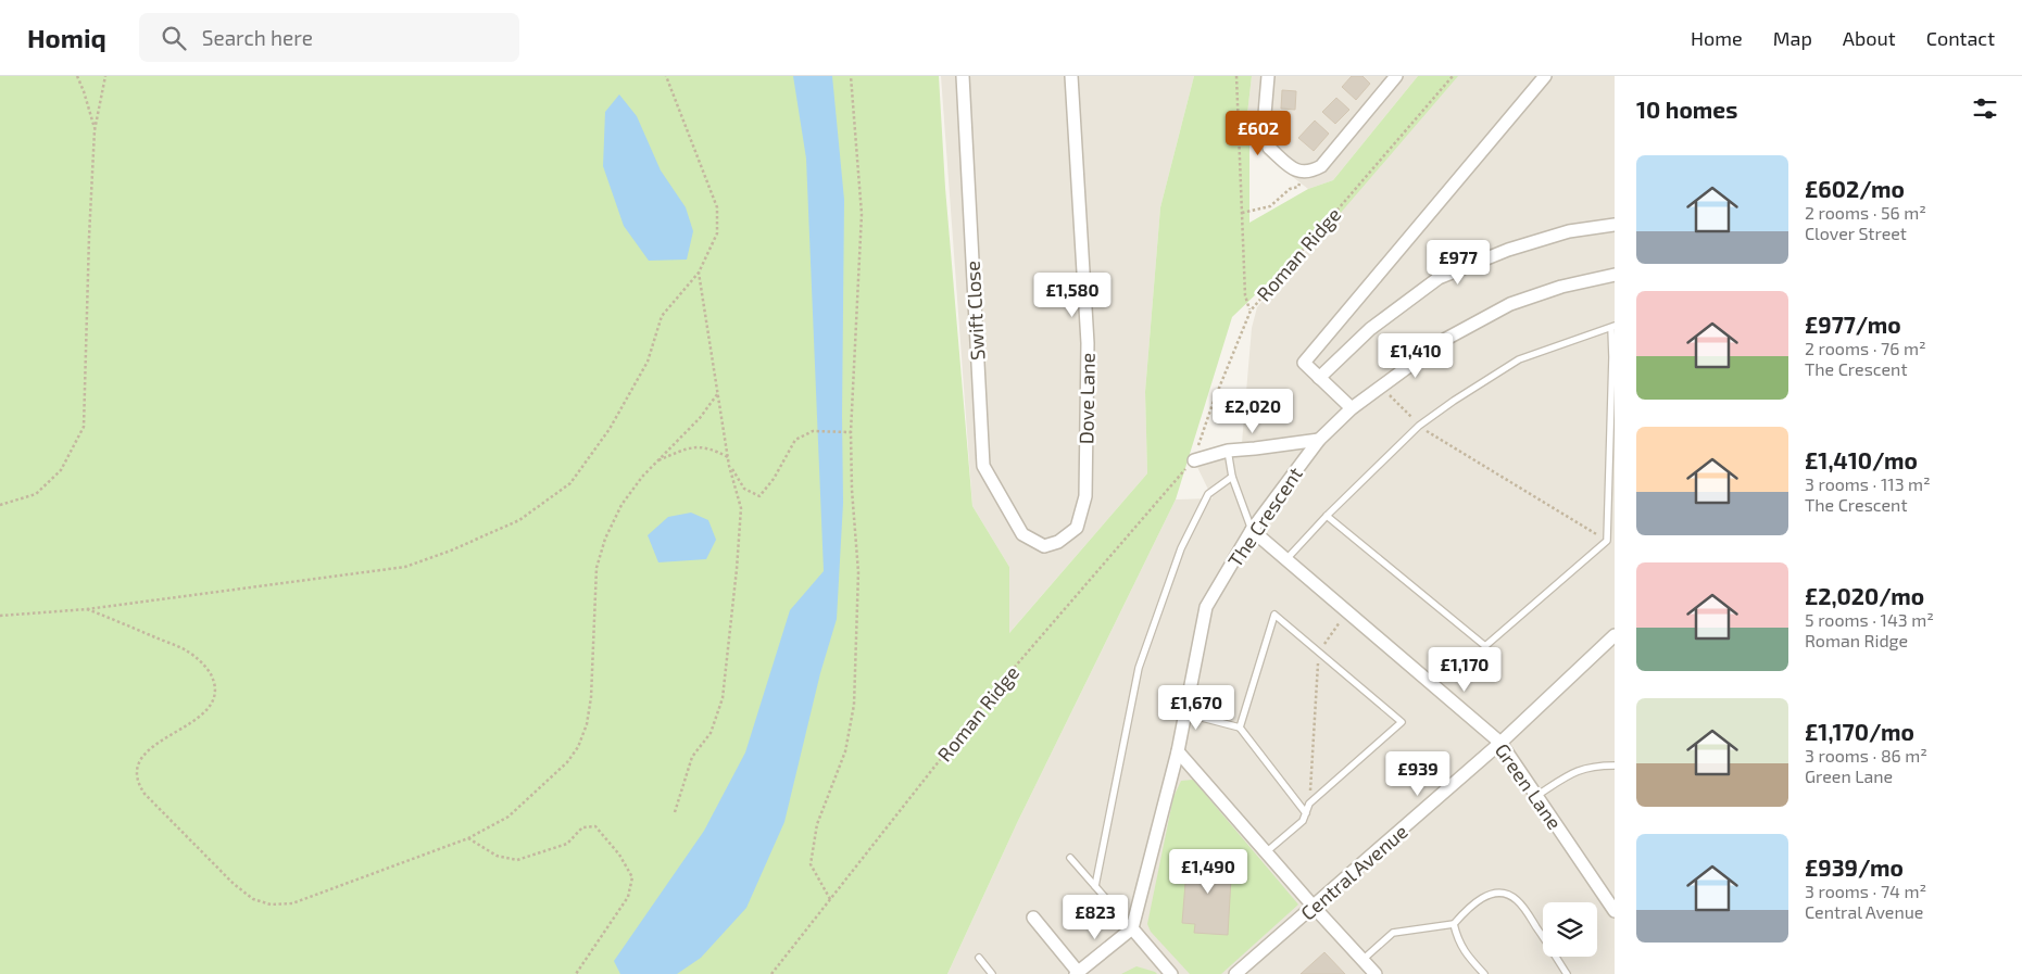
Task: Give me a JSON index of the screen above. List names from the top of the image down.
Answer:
{
  "streets": {
    "street": [
      "Swift Close",
      "Dove Lane",
      "The Crescent",
      "Green Lane",
      "Central Avenue"
    ],
    "path": ["Roman Ridge"]
  },
  "crossings": [
    ["Swift Close", "Dove Lane"],
    ["The Crescent", "Green Lane"],
    ["Green Lane", "Central Avenue"]
  ],
  "page": {
    "header": "Homiq",
    "search": "Search here",
    "nav": [
      "Home",
      "Map",
      "About",
      "Contact"
    ],
    "heading": "10 homes",
    "price": [
      "£602",
      "£977",
      "£1,580",
      "£1,410",
      "£2,020",
      "£1,170",
      "£1,670",
      "£939",
      "£1,490",
      "£823"
    ],
    "list": [
      {
        "name": "£602/mo",
        "note": "2 rooms · 56 m² · Clover Street"
      },
      {
        "name": "£977/mo",
        "note": "2 rooms · 76 m² · The Crescent"
      },
      {
        "name": "£1,410/mo",
        "note": "3 rooms · 113 m² · The Crescent"
      },
      {
        "name": "£2,020/mo",
        "note": "5 rooms · 143 m² · Roman Ridge"
      },
      {
        "name": "£1,170/mo",
        "note": "3 rooms · 86 m² · Green Lane"
      },
      {
        "name": "£939/mo",
        "note": "3 rooms · 74 m² · Central Avenue"
      }
    ]
  }
}
